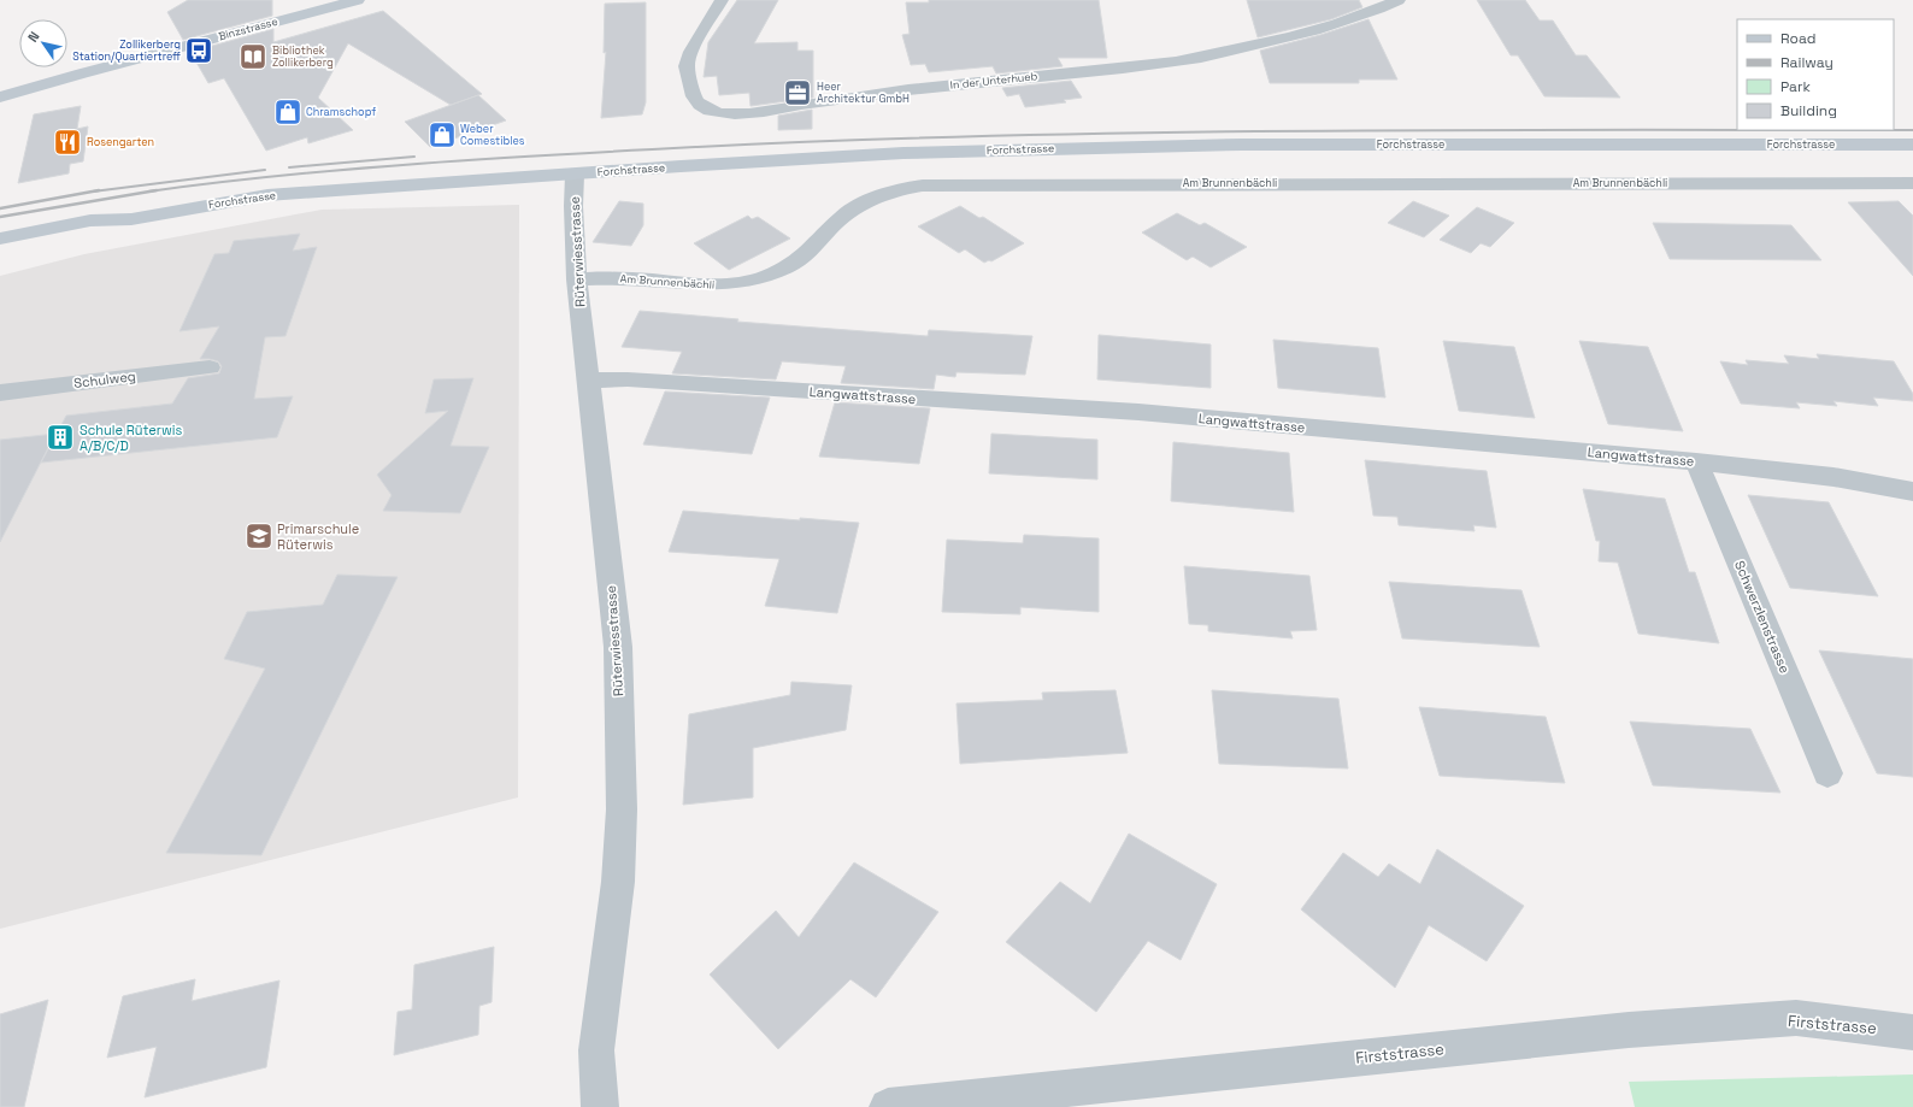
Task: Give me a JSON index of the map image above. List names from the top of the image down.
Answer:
{
  "streets": {
    "main road": ["Binzstrasse", "Forchstrasse"],
    "street": [
      "In der Unterhueb",
      "Am Brunnenbächli",
      "Rüterwiesstrasse",
      "Schulweg",
      "Langwattstrasse",
      "Schwerzlenstrasse",
      "Firststrasse"
    ]
  },
  "crossings": [
    ["Forchstrasse", "Rüterwiesstrasse"],
    ["Am Brunnenbächli", "Rüterwiesstrasse"],
    ["Rüterwiesstrasse", "Langwattstrasse"],
    ["Langwattstrasse", "Schwerzlenstrasse"]
  ],
  "places": {
    "bus stop": ["Zollikerberg Station/Quartiertreff"],
    "library": ["Bibliothek Zollikerberg"],
    "office": ["Heer Architektur GmbH"],
    "shop": ["Chramschopf", "Weber Comestibles"],
    "restaurant": ["Rosengarten"],
    "building": ["Schule Rüterwis A/B/C/D"],
    "school or university": ["Primarschule Rüterwis"]
  },
  "legend": [
    "Road",
    "Railway",
    "Park",
    "Building"
  ],
  "north": "top left"
}
